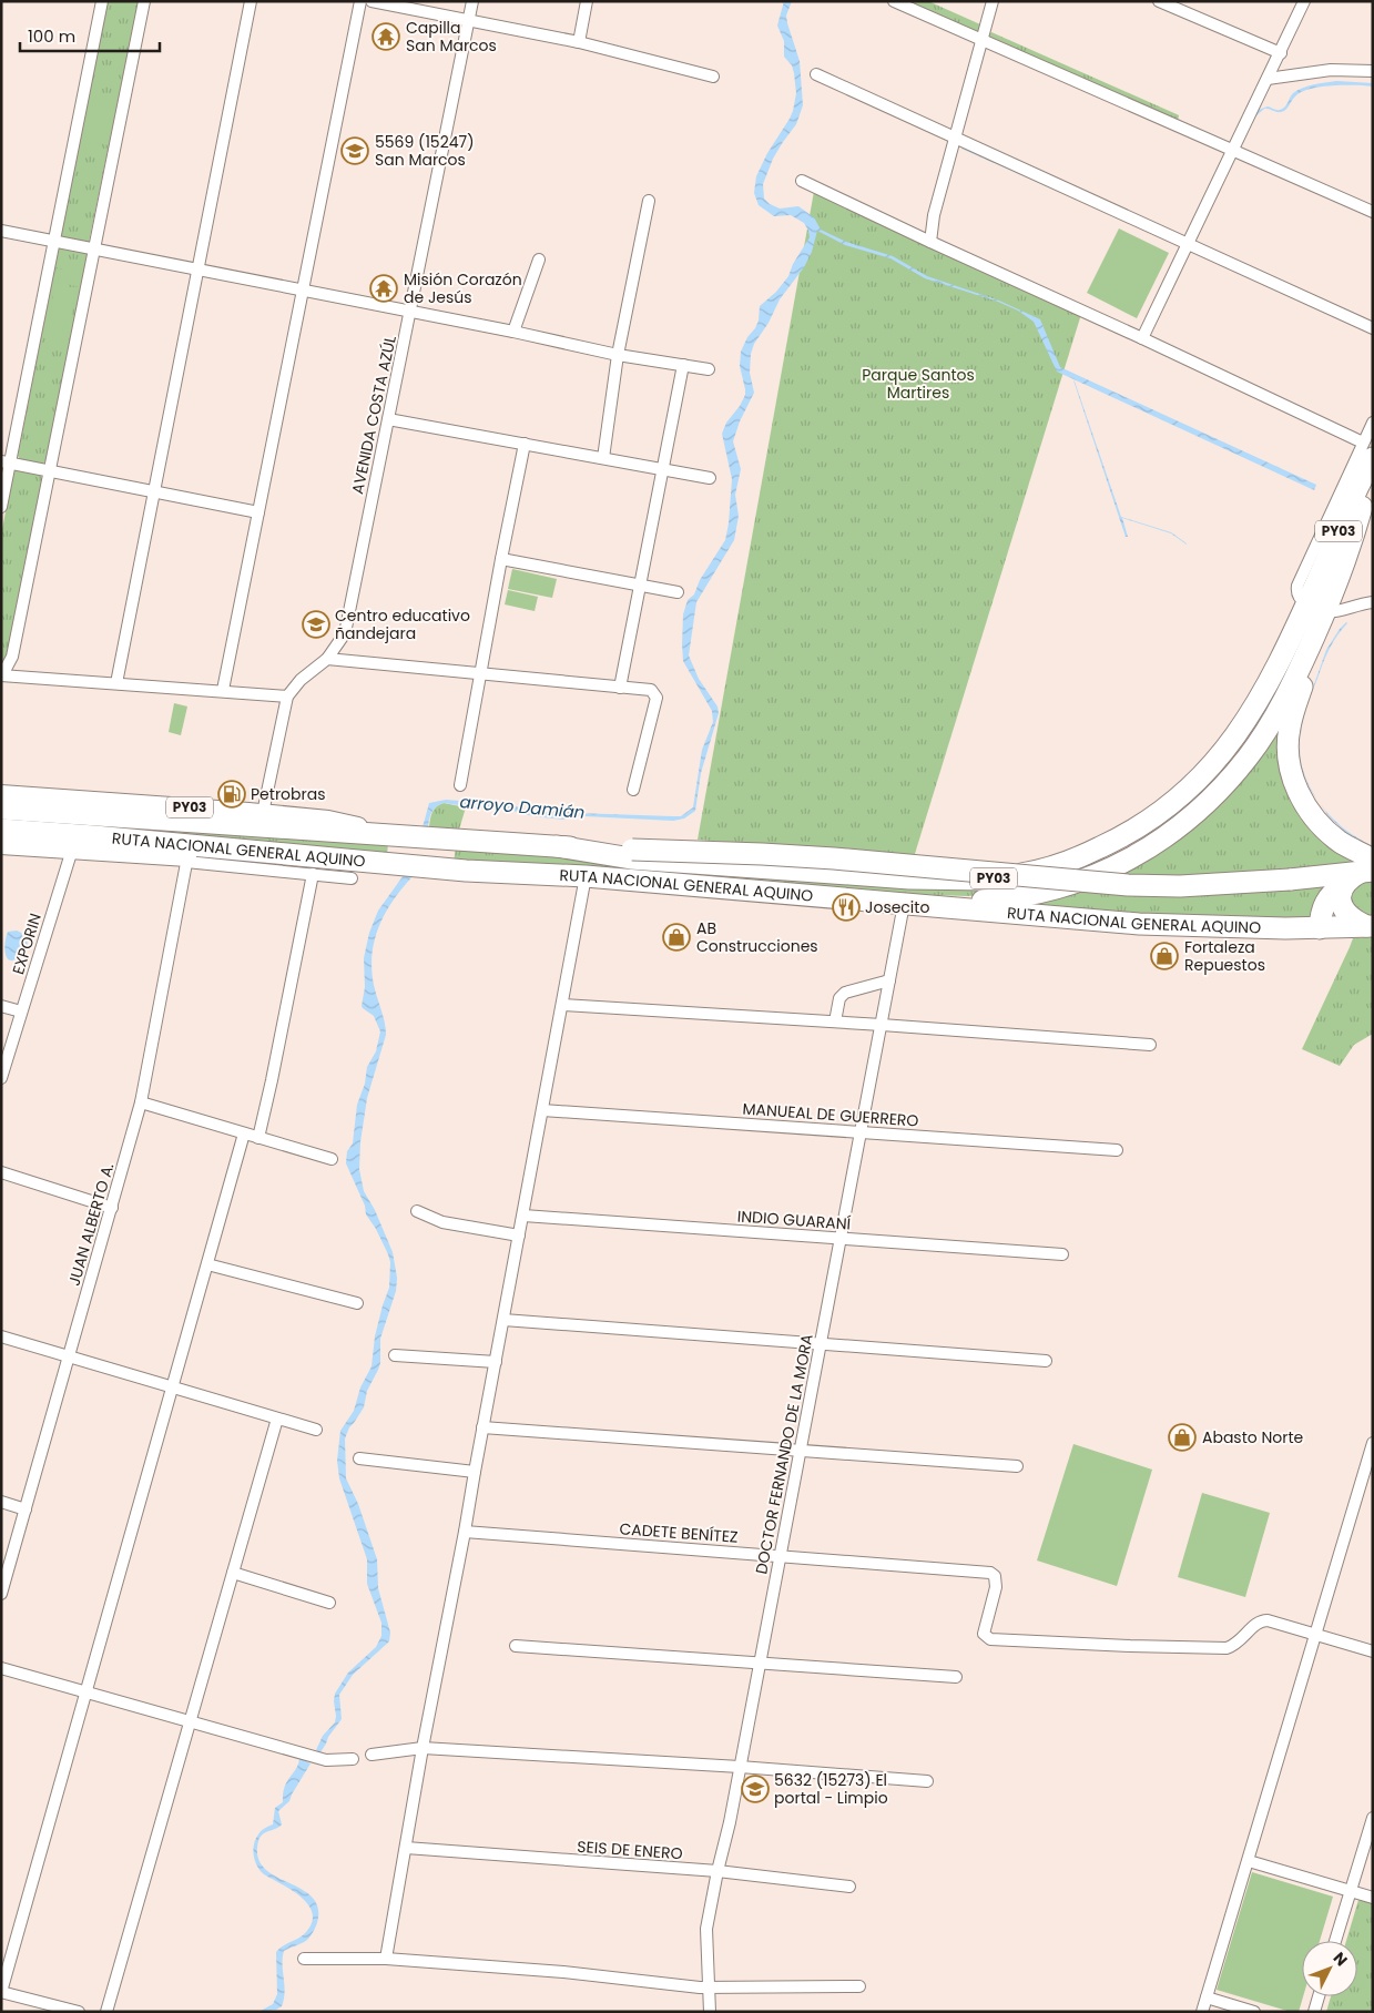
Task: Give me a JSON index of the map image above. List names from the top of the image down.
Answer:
{
  "streets": {
    "highway": ["PY03", "RUTA NACIONAL GENERAL AQUINO"],
    "street": [
      "AVENIDA COSTA AZÚL",
      "EXPORIN",
      "MANUEAL DE GUERRERO",
      "INDIO GUARANÍ",
      "JUAN ALBERTO A.",
      "DOCTOR FERNANDO DE LA MORA",
      "CADETE BENÍTEZ",
      "SEIS DE ENERO"
    ]
  },
  "crossings": [
    ["AVENIDA COSTA AZÚL", "PY03"],
    ["PY03", "RUTA NACIONAL GENERAL AQUINO"],
    ["PY03", "EXPORIN"],
    ["PY03", "JUAN ALBERTO A."],
    ["PY03", "DOCTOR FERNANDO DE LA MORA"],
    ["RUTA NACIONAL GENERAL AQUINO", "DOCTOR FERNANDO DE LA MORA"],
    ["MANUEAL DE GUERRERO", "DOCTOR FERNANDO DE LA MORA"],
    ["INDIO GUARANÍ", "DOCTOR FERNANDO DE LA MORA"],
    ["DOCTOR FERNANDO DE LA MORA", "CADETE BENÍTEZ"],
    ["DOCTOR FERNANDO DE LA MORA", "SEIS DE ENERO"]
  ],
  "water": ["arroyo Damián"],
  "parks": ["Parque Santos Martires"],
  "places": {
    "temple": ["Capilla San Marcos", "Misión Corazón de Jesús"],
    "school or university": ["5569 (15247) San Marcos", "Centro educativo ñandejara", "5632 (15273) El portal - Limpio"],
    "fuel station": ["Petrobras"],
    "restaurant": ["Josecito"],
    "shop": ["AB Construcciones", "Fortaleza Repuestos", "Abasto Norte"]
  },
  "scale_bar": "100 m",
  "north": "top right"
}
